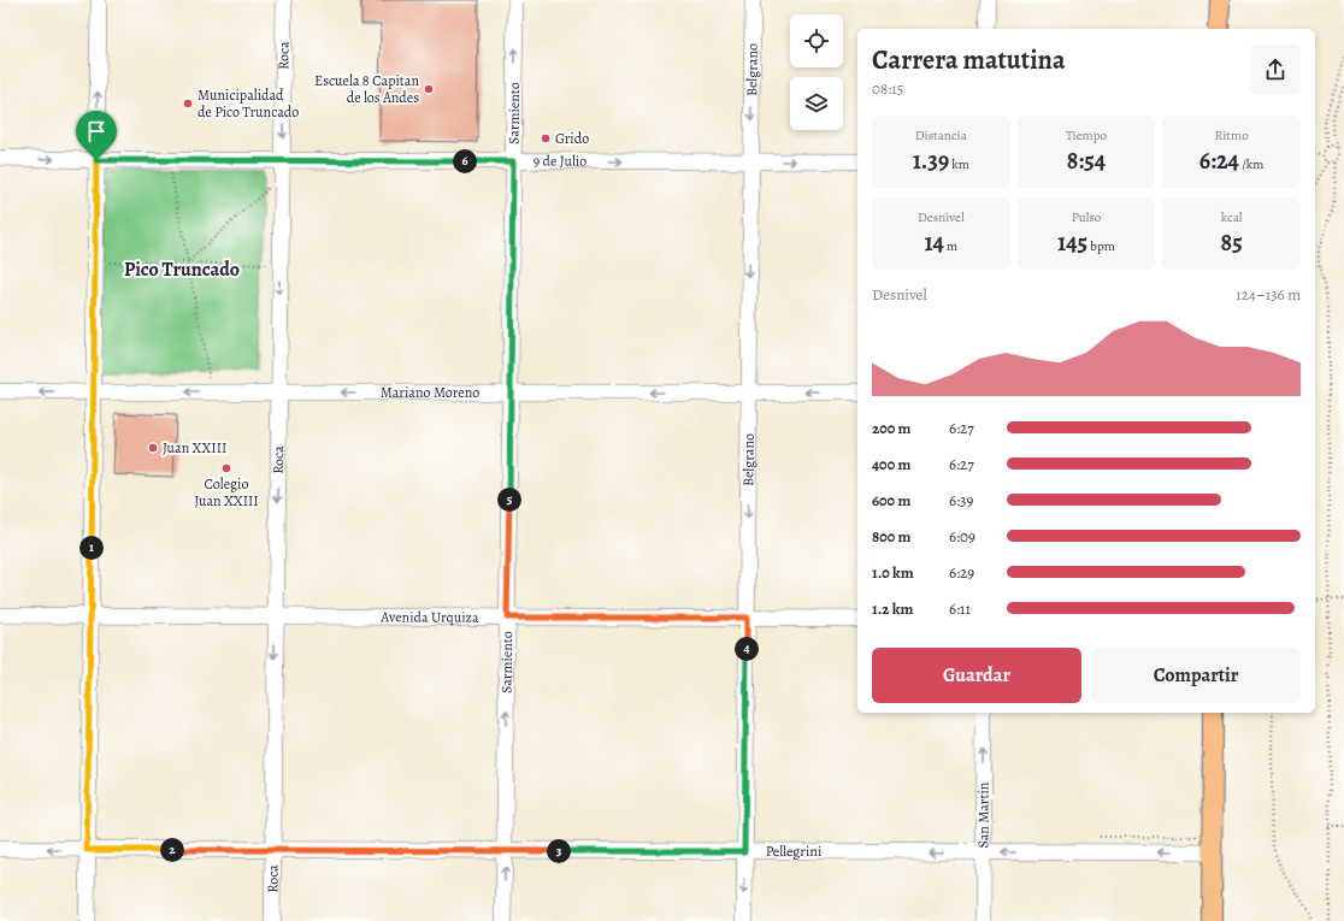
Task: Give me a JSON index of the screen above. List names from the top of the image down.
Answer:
{
  "streets": {
    "street": [
      "Roca",
      "Belgrano",
      "Sarmiento",
      "9 de Julio",
      "Mariano Moreno",
      "Avenida Urquiza",
      "San Martín",
      "Pellegrini"
    ]
  },
  "crossings": [
    ["Roca", "9 de Julio"],
    ["Roca", "Mariano Moreno"],
    ["Roca", "Avenida Urquiza"],
    ["Roca", "Pellegrini"],
    ["Belgrano", "9 de Julio"],
    ["Belgrano", "Mariano Moreno"],
    ["Belgrano", "Avenida Urquiza"],
    ["Belgrano", "Pellegrini"],
    ["Sarmiento", "9 de Julio"],
    ["Sarmiento", "Mariano Moreno"],
    ["Sarmiento", "Avenida Urquiza"],
    ["Sarmiento", "Pellegrini"],
    ["San Martín", "Pellegrini"]
  ],
  "one_way": [
    "Roca",
    "Belgrano",
    "Sarmiento",
    "9 de Julio",
    "Mariano Moreno",
    "San Martín",
    "Pellegrini"
  ],
  "districts": ["Pico Truncado"],
  "places": [
    "Escuela 8 Capitan de los Andes",
    "Municipalidad de Pico Truncado",
    "Grido",
    "Juan XXIII",
    "Colegio Juan XXIII"
  ],
  "page": {
    "heading": ["Carrera matutina", "08:15"],
    "stats": [
      ["Distancia", "1.39 km"],
      ["Tiempo", "8:54"],
      ["Ritmo", "6:24 /km"],
      ["Desnivel", "14 m"],
      ["Pulso", "145 bpm"],
      ["kcal", "85"]
    ],
    "pins": [
      "6",
      "5",
      "1",
      "4",
      "2",
      "3"
    ],
    "chart": ["Desnivel", "124–136 m"],
    "list": [
      {
        "name": "200 m",
        "note": "6:27"
      },
      {
        "name": "400 m",
        "note": "6:27"
      },
      {
        "name": "600 m",
        "note": "6:39"
      },
      {
        "name": "800 m",
        "note": "6:09"
      },
      {
        "name": "1.0 km",
        "note": "6:29"
      },
      {
        "name": "1.2 km",
        "note": "6:11"
      }
    ],
    "buttons": ["Guardar", "Compartir"]
  }
}
